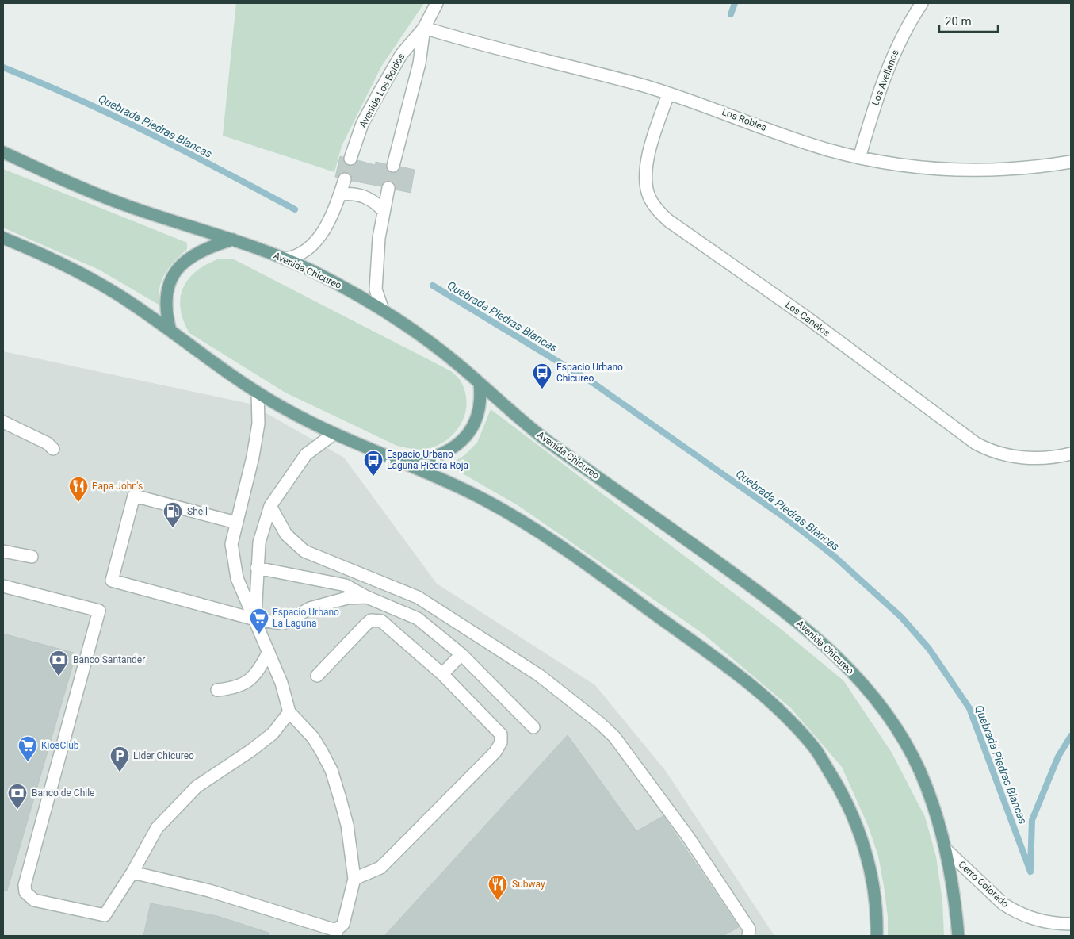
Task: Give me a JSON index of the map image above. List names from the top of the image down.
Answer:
{
  "streets": {
    "main road": ["Avenida Chicureo"],
    "street": [
      "Los Avellanos",
      "Avenida Los Boldos",
      "Los Robles",
      "Los Canelos",
      "Cerro Colorado"
    ]
  },
  "crossings": [
    ["Los Avellanos", "Los Robles"],
    ["Avenida Los Boldos", "Los Robles"],
    ["Los Robles", "Los Canelos"],
    ["Avenida Chicureo", "Cerro Colorado"]
  ],
  "water": ["Quebrada Piedras Blancas"],
  "places": {
    "bus stop": ["Espacio Urbano Chicureo", "Espacio Urbano Laguna Piedra Roja"],
    "restaurant": ["Papa John's", "Subway"],
    "fuel station": ["Shell"],
    "supermarket": ["Espacio Urbano La Laguna", "KiosClub"],
    "bank": ["Banco Santander", "Banco de Chile"],
    "parking": ["Lider Chicureo"]
  },
  "scale_bar": "20 m"
}
